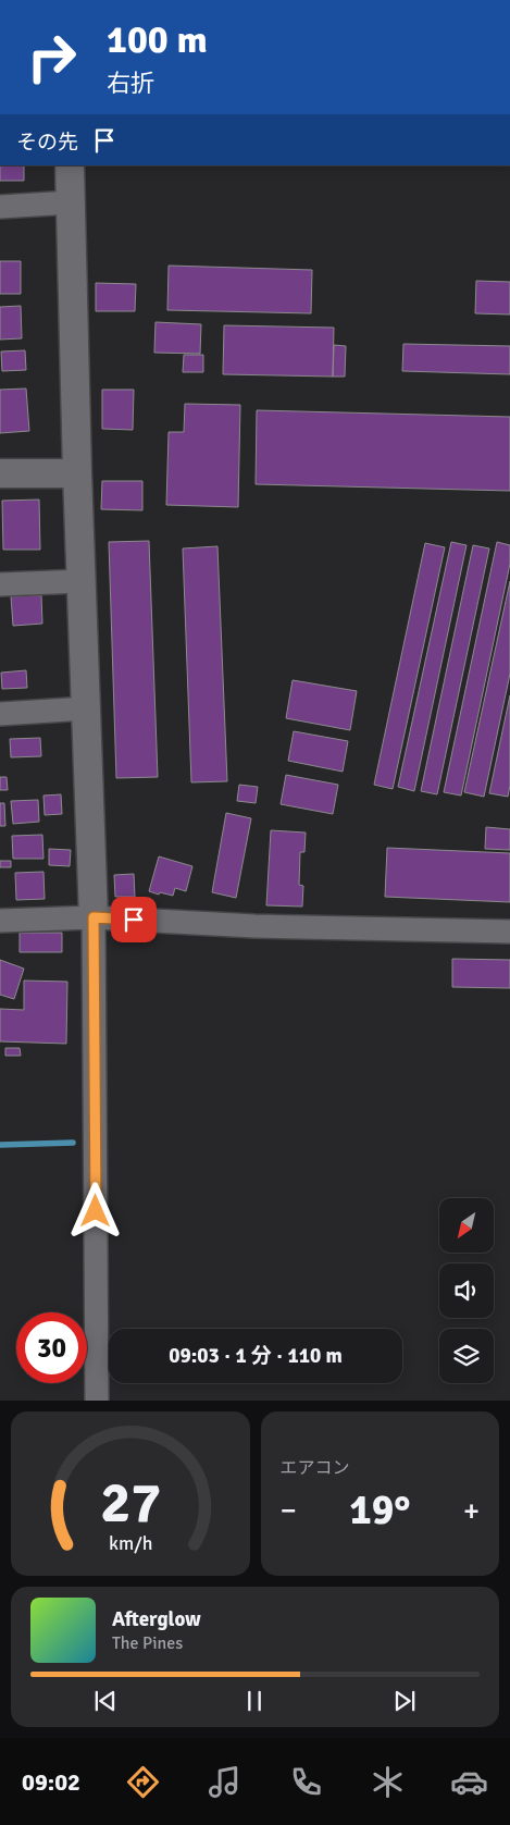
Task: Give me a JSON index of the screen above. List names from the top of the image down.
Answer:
{
  "north": "bottom left",
  "page": {
    "turn": ["100 m", "右折"],
    "then": "その先",
    "limit": "30",
    "trip": "09:03 · 1 分 · 110 m",
    "tile": "エアコン",
    "heat": ["−", "19°", "+"],
    "song": ["Afterglow", "The Pines"],
    "tabs": "09:02",
    "gauge": ["27", "km/h"]
  }
}
